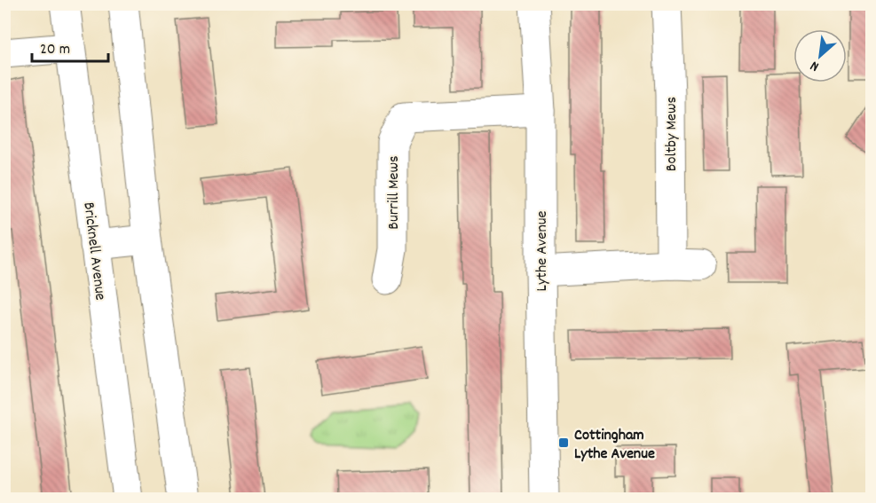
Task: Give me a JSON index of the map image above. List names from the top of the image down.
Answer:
{
  "streets": {
    "street": [
      "Boltby Mews",
      "Burrill Mews",
      "Bricknell Avenue",
      "Lythe Avenue"
    ]
  },
  "crossings": [
    ["Burrill Mews", "Lythe Avenue"]
  ],
  "places": {
    "transit": ["Cottingham Lythe Avenue"]
  },
  "scale_bar": "20 m",
  "north": "bottom left"
}
